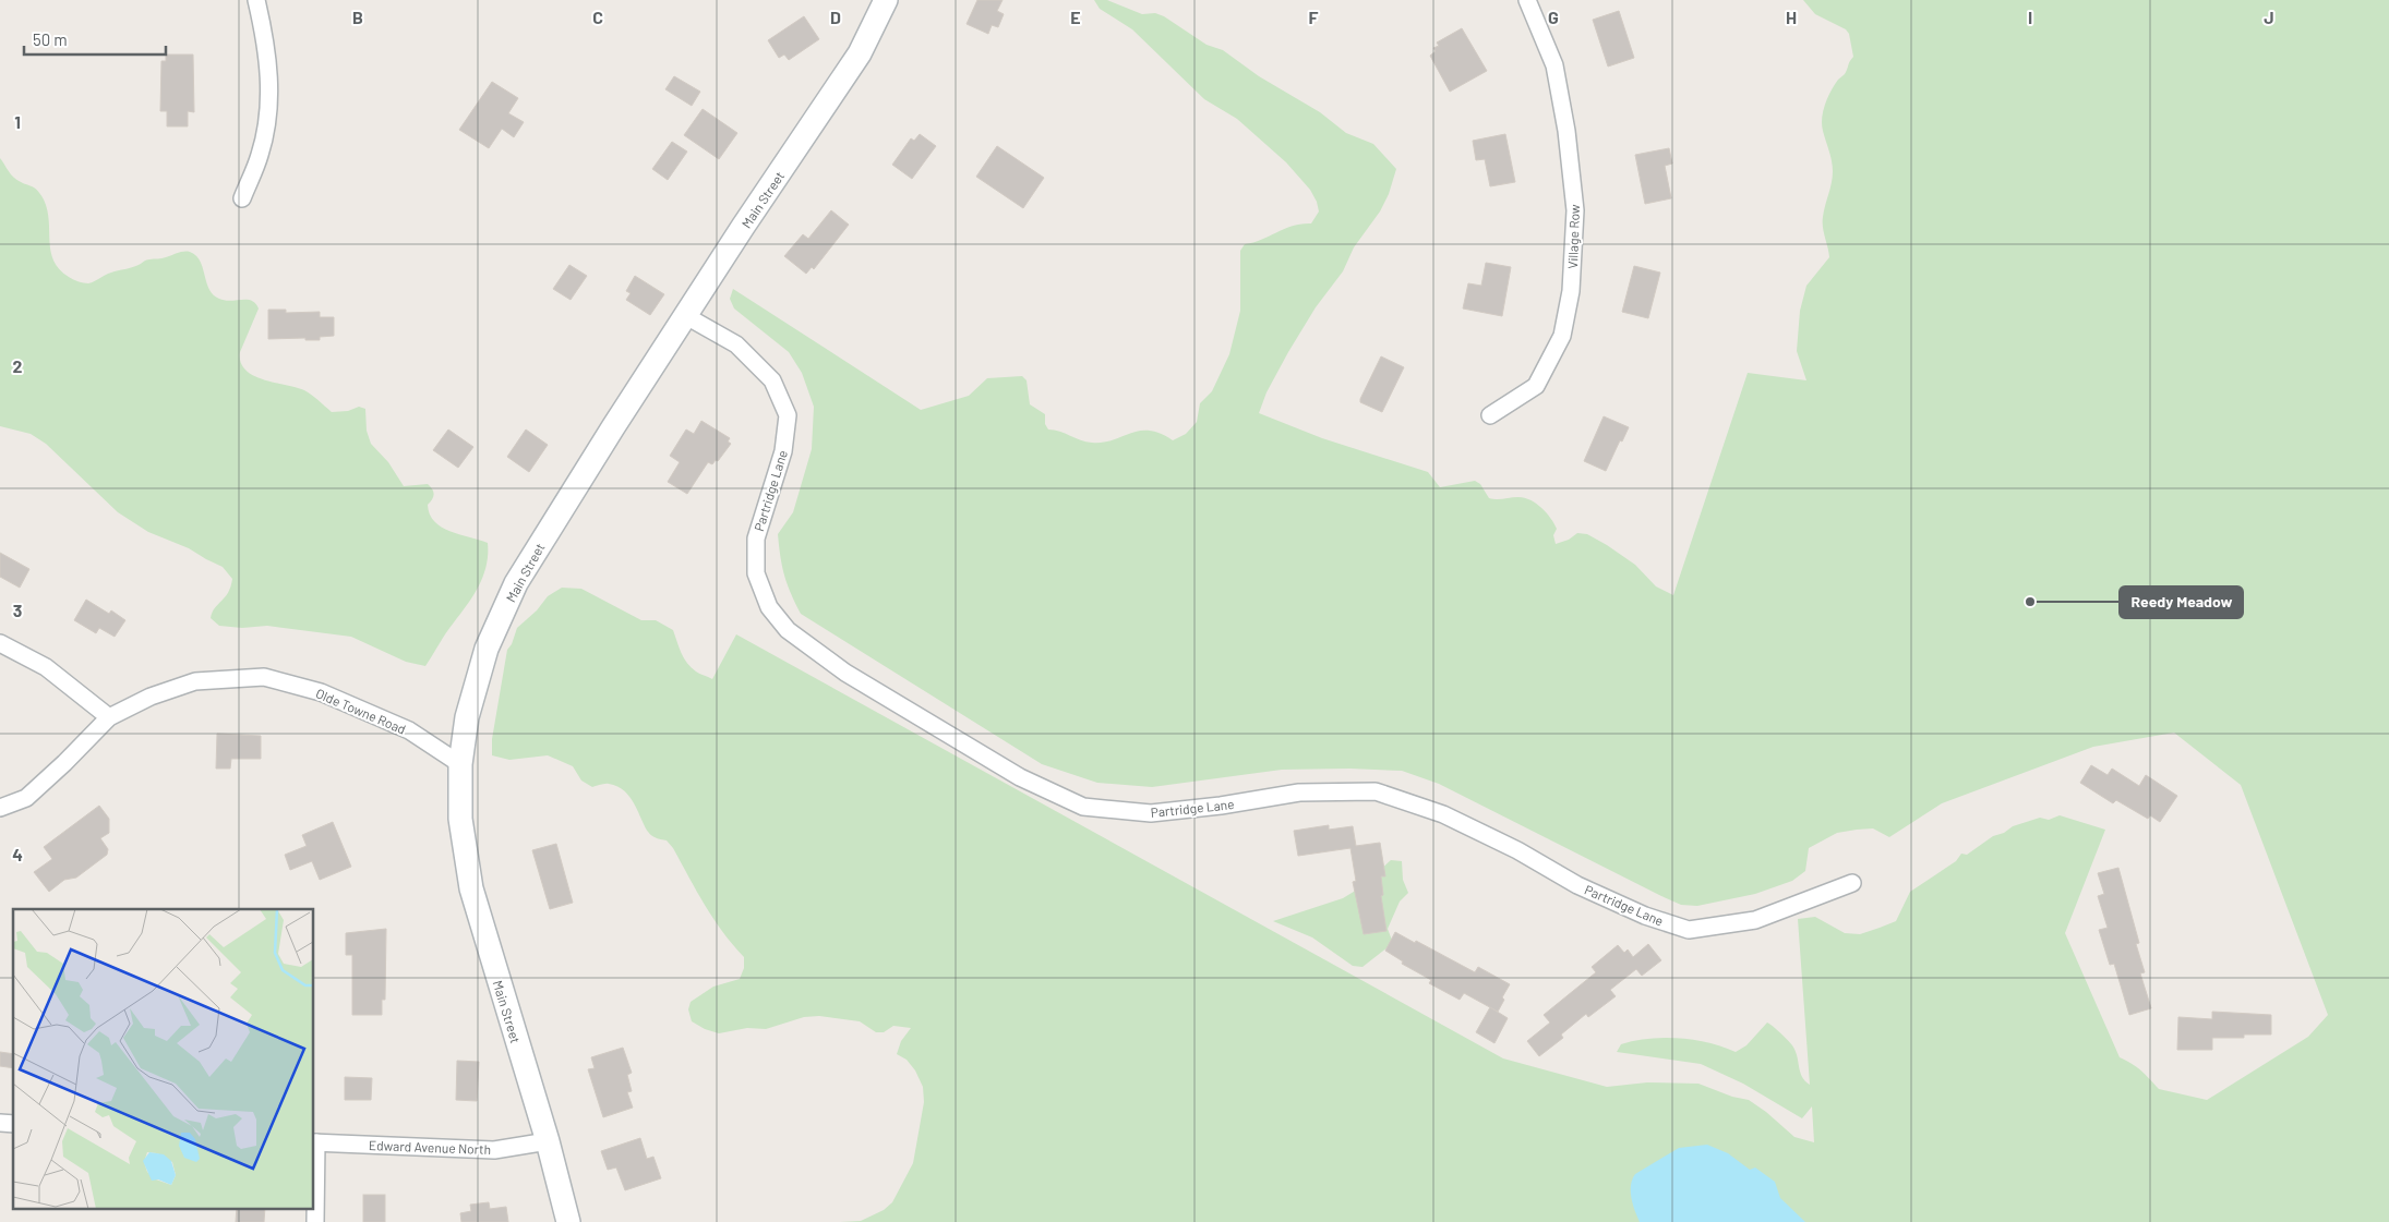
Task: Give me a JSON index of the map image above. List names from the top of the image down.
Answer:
{
  "streets": {
    "street": [
      "Main Street",
      "Village Row",
      "Partridge Lane",
      "Olde Towne Road",
      "Edward Avenue North"
    ]
  },
  "crossings": [
    ["Main Street", "Partridge Lane"],
    ["Main Street", "Olde Towne Road"],
    ["Main Street", "Edward Avenue North"]
  ],
  "places": ["Reedy Meadow"],
  "scale_bar": "50 m",
  "grid": {
    "columns": [
      "B",
      "C",
      "D",
      "E",
      "F",
      "G",
      "H",
      "I",
      "J"
    ],
    "rows": [
      "1",
      "2",
      "3",
      "4"
    ]
  }
}
